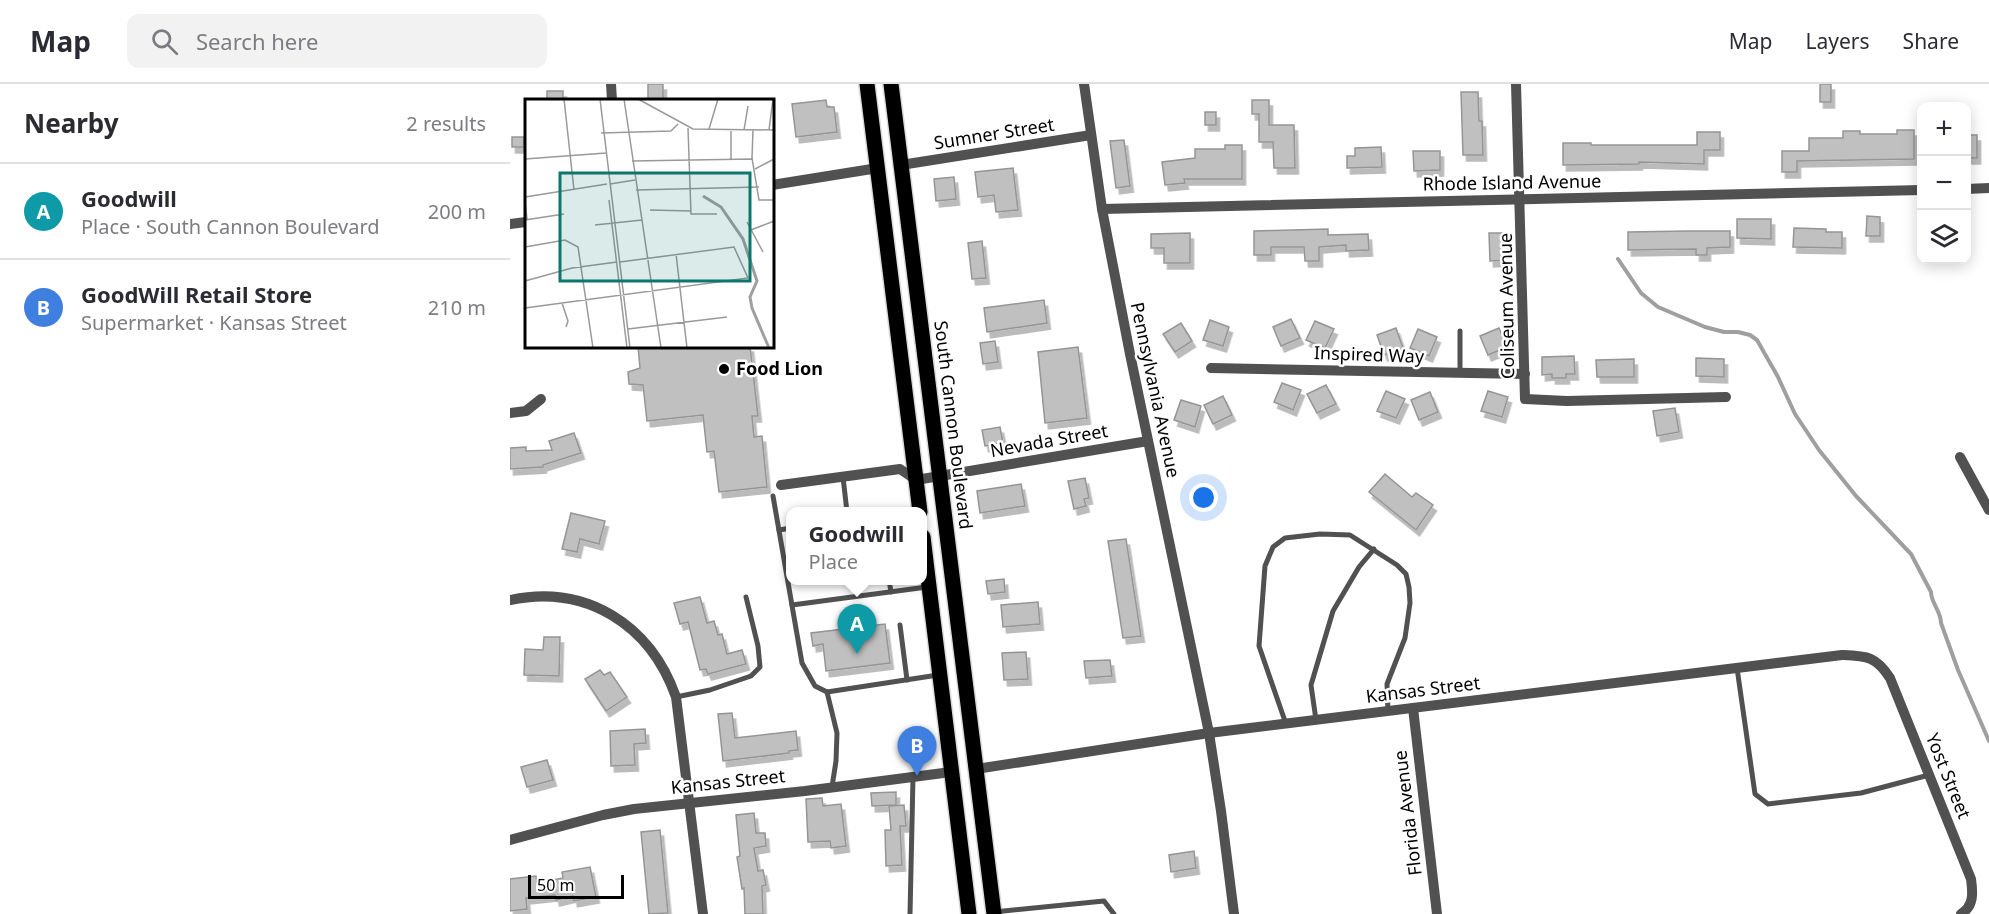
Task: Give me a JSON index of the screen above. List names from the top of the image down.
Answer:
{
  "streets": {
    "main road": ["South Cannon Boulevard"],
    "street": [
      "Sumner Street",
      "Rhode Island Avenue",
      "Coliseum Avenue",
      "Inspired Way",
      "Pennsylvania Avenue",
      "Nevada Street",
      "Kansas Street",
      "Yost Street",
      "Florida Avenue"
    ]
  },
  "crossings": [
    ["Sumner Street", "Pennsylvania Avenue"],
    ["Sumner Street", "South Cannon Boulevard"],
    ["Rhode Island Avenue", "Coliseum Avenue"],
    ["Rhode Island Avenue", "Pennsylvania Avenue"],
    ["Coliseum Avenue", "Inspired Way"],
    ["Pennsylvania Avenue", "Nevada Street"],
    ["Pennsylvania Avenue", "Kansas Street"],
    ["South Cannon Boulevard", "Nevada Street"],
    ["South Cannon Boulevard", "Kansas Street"],
    ["Kansas Street", "Yost Street"],
    ["Kansas Street", "Florida Avenue"]
  ],
  "places": ["Food Lion"],
  "scale_bar": "50 m",
  "page": {
    "header": "Map",
    "search": "Search here",
    "nav": ["Map", "Layers", "Share"],
    "heading": ["Nearby", "2 results"],
    "map_buttons": ["+", "−"],
    "list": [
      {
        "mark": "A",
        "name": "Goodwill",
        "note": "Place · South Cannon Boulevard",
        "value": "200 m"
      },
      {
        "mark": "B",
        "name": "GoodWill Retail Store",
        "note": "Supermarket · Kansas Street",
        "value": "210 m"
      }
    ],
    "popup": ["Goodwill", "Place"],
    "pins": ["A", "B"],
    "scale": "50 m"
  }
}
